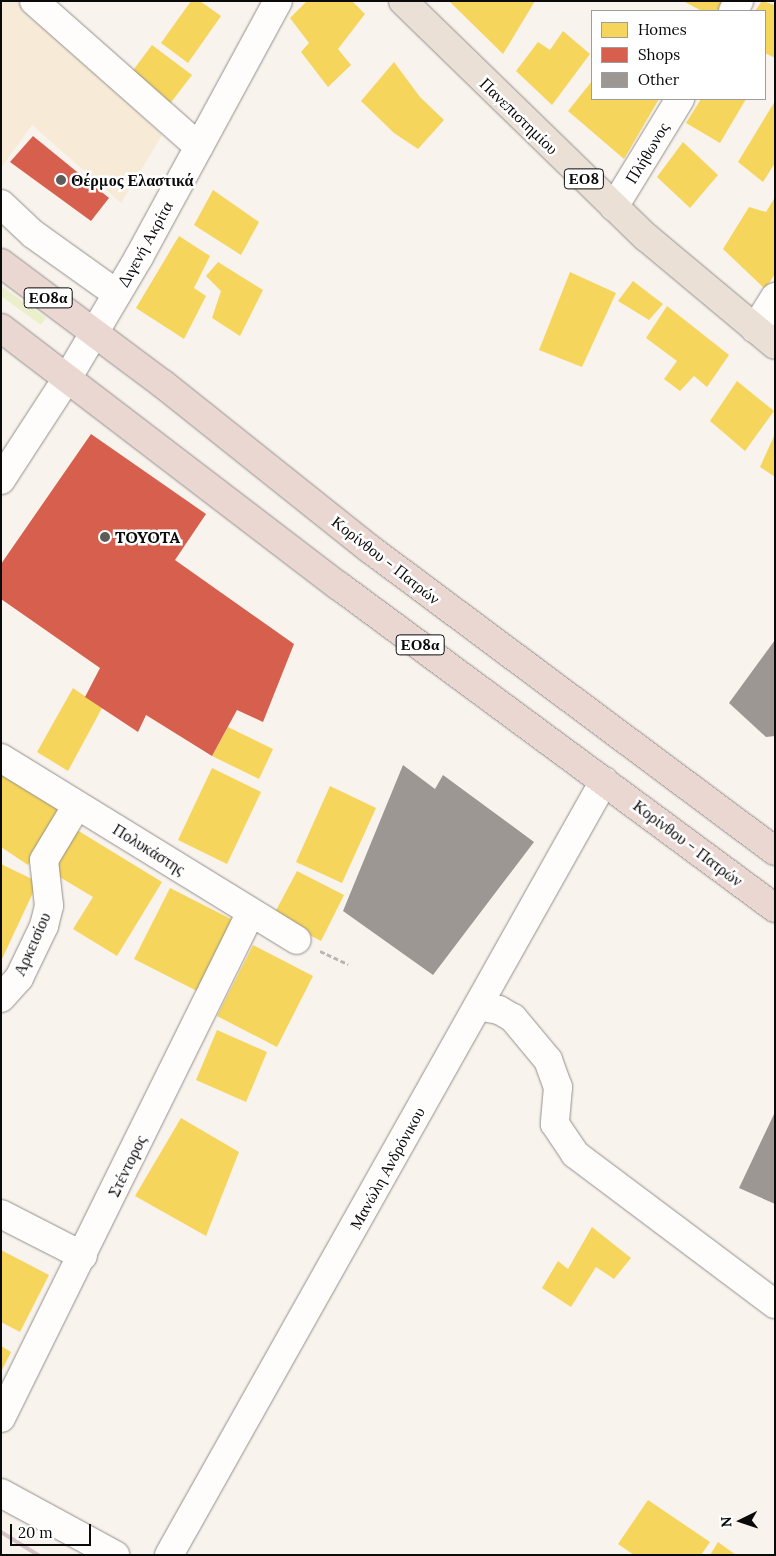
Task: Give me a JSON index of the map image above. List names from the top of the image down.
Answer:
{
  "streets": {
    "highway": ["ΕΟ8α", "Κορίνθου - Πατρών"],
    "main road": ["Πανεπιστημίου", "ΕΟ8"],
    "street": [
      "Πλήθωνος",
      "Διγενή Ακρίτα",
      "Πολυκάστης",
      "Αρκεισίου",
      "Στέντορος",
      "Μανώλη Ανδρόνικου"
    ]
  },
  "crossings": [
    ["Πανεπιστημίου", "Πλήθωνος"],
    ["Διγενή Ακρίτα", "Κορίνθου - Πατρών"],
    ["Κορίνθου - Πατρών", "Μανώλη Ανδρόνικου"],
    ["Πολυκάστης", "Αρκεισίου"],
    ["Πολυκάστης", "Στέντορος"]
  ],
  "places": ["Θέρμος Ελαστικά", "TOYOTA"],
  "legend": ["Homes", "Shops", "Other"],
  "scale_bar": "20 m",
  "north": "left"
}
